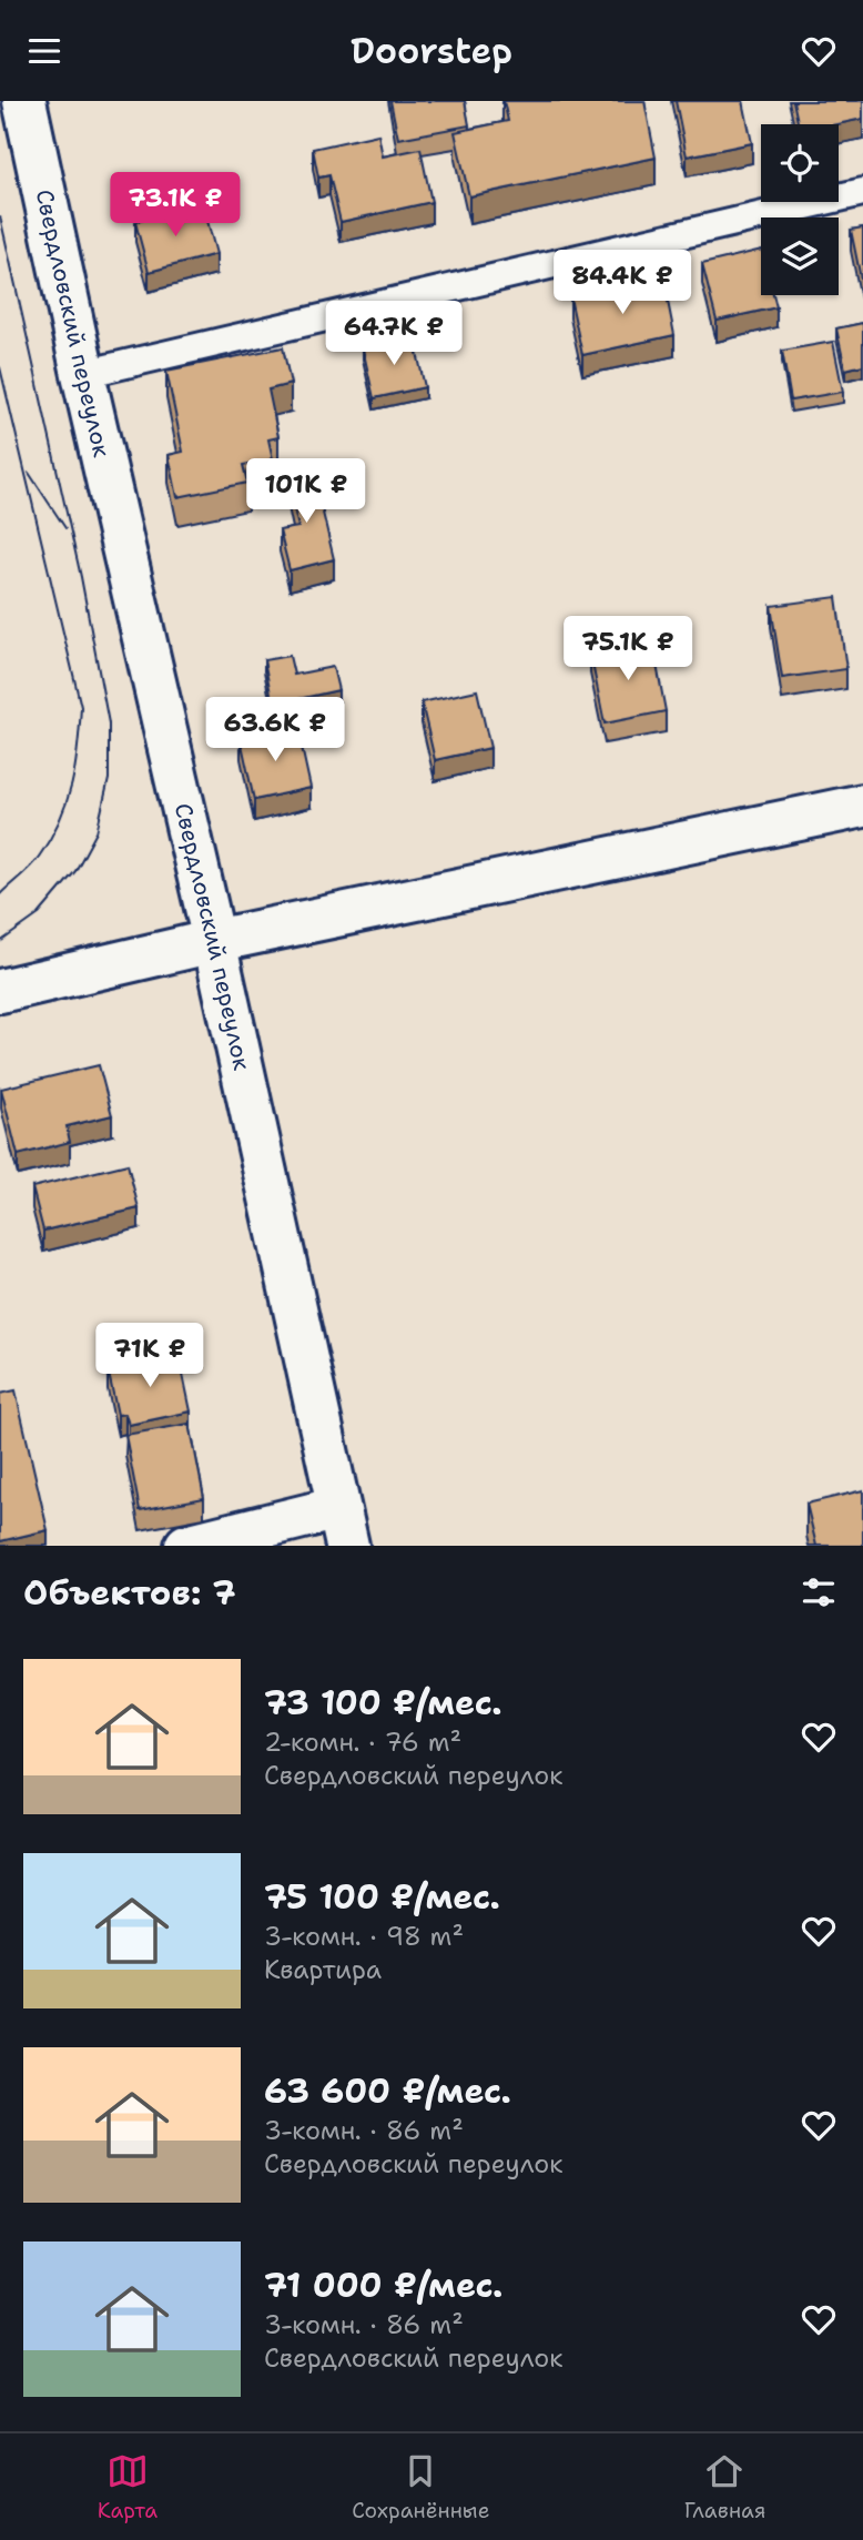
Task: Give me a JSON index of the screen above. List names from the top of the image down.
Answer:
{
  "streets": {
    "street": ["Свердловский переулок"]
  },
  "page": {
    "header": "Doorstep",
    "price": [
      "73.1K ₽",
      "84.4K ₽",
      "64.7K ₽",
      "101K ₽",
      "75.1K ₽",
      "63.6K ₽",
      "71K ₽"
    ],
    "heading": "Объектов: 7",
    "list": [
      {
        "name": "73 100 ₽/мес.",
        "note": "2-комн. · 76 m² · Свердловский переулок"
      },
      {
        "name": "75 100 ₽/мес.",
        "note": "3-комн. · 98 m² · Квартира"
      },
      {
        "name": "63 600 ₽/мес.",
        "note": "3-комн. · 86 m² · Свердловский переулок"
      },
      {
        "name": "71 000 ₽/мес.",
        "note": "3-комн. · 86 m² · Свердловский переулок"
      }
    ],
    "tabs": ["Карта", "Сохранённые", "Главная"]
  }
}
